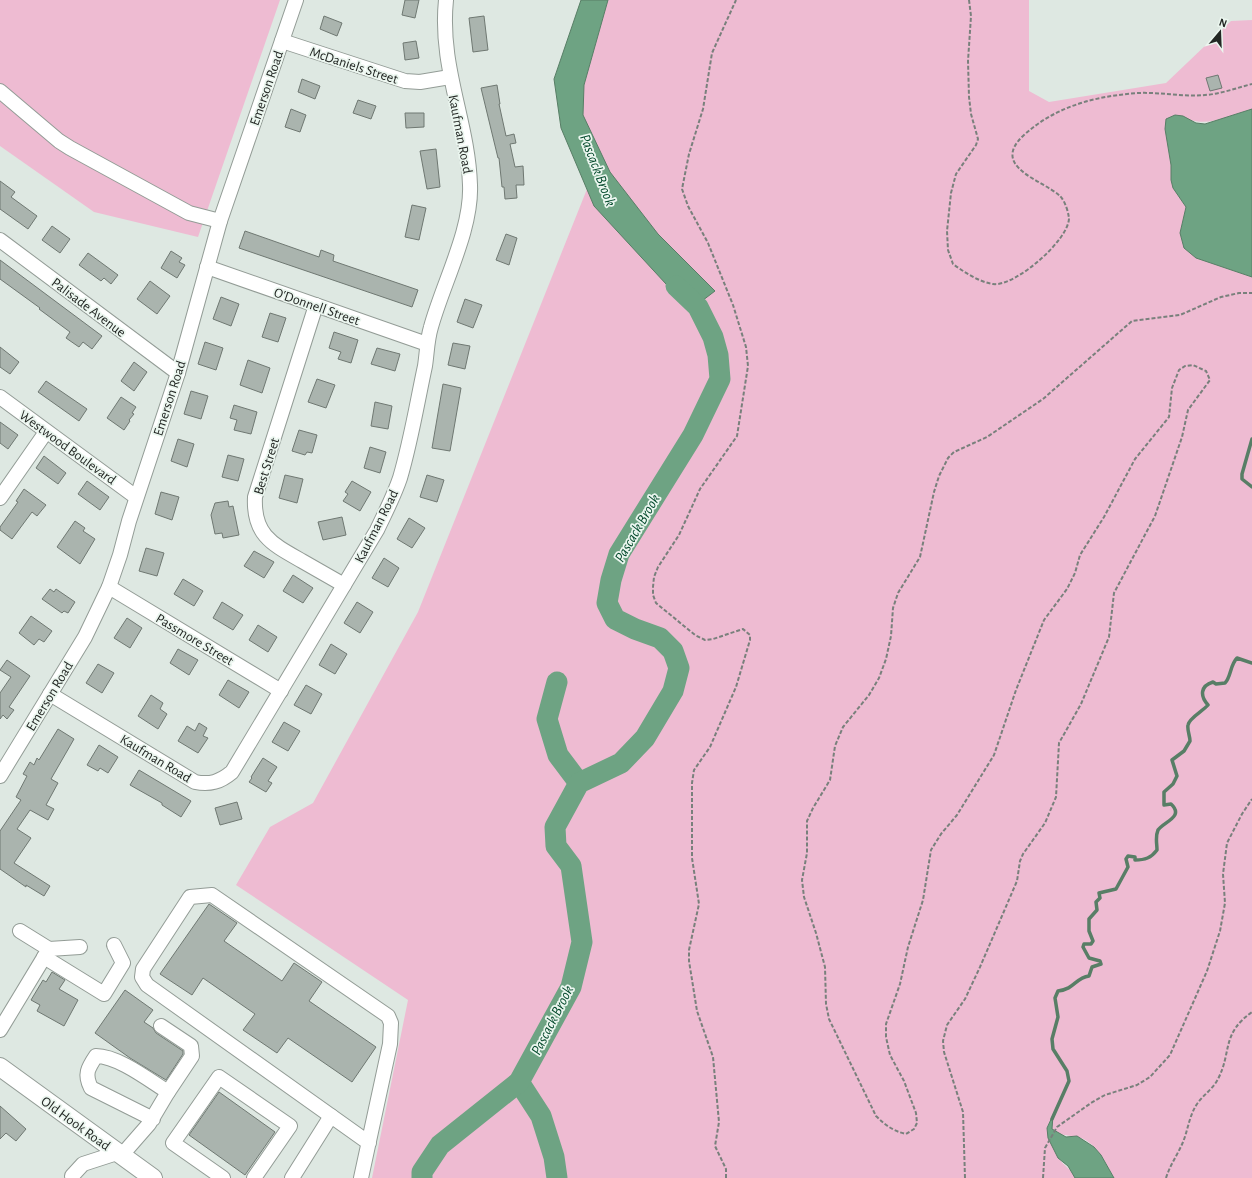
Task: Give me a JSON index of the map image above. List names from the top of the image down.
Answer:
{
  "streets": {
    "main road": ["Old Hook Road"],
    "street": [
      "McDaniels Street",
      "Emerson Road",
      "Kaufman Road",
      "O'Donnell Street",
      "Palisade Avenue",
      "Westwood Boulevard",
      "Best Street",
      "Passmore Street"
    ]
  },
  "crossings": [
    ["McDaniels Street", "Emerson Road"],
    ["McDaniels Street", "Kaufman Road"],
    ["Emerson Road", "Kaufman Road"],
    ["Emerson Road", "O'Donnell Street"],
    ["Emerson Road", "Palisade Avenue"],
    ["Emerson Road", "Westwood Boulevard"],
    ["Emerson Road", "Passmore Street"],
    ["Kaufman Road", "O'Donnell Street"],
    ["Kaufman Road", "Best Street"],
    ["Kaufman Road", "Passmore Street"],
    ["O'Donnell Street", "Best Street"]
  ],
  "water": ["Pascack Brook"],
  "north": "top"
}
